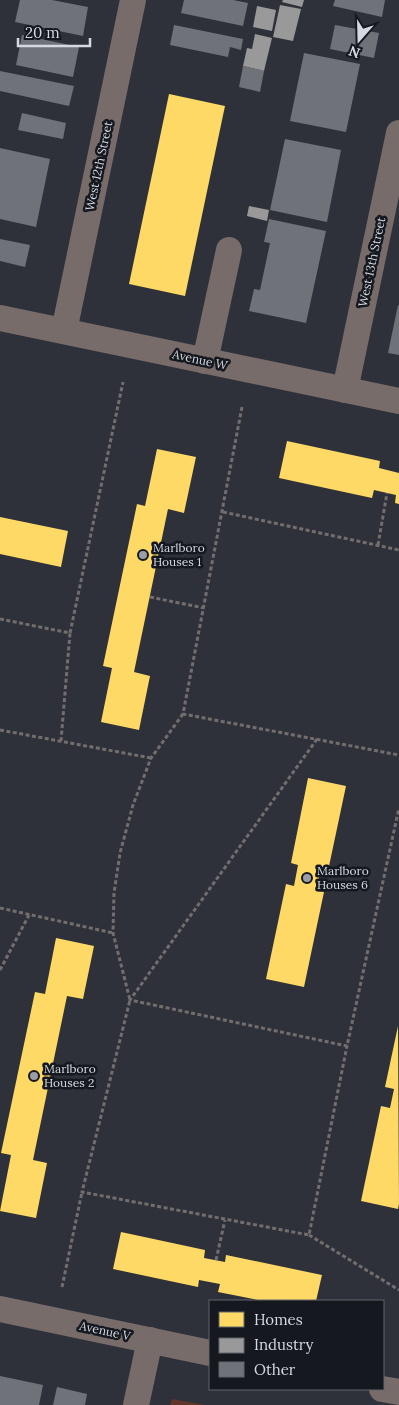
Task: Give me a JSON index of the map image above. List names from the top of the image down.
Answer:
{
  "streets": {
    "street": [
      "West 12th Street",
      "West 13th Street",
      "Avenue W",
      "Avenue V"
    ]
  },
  "crossings": [
    ["West 12th Street", "Avenue W"],
    ["West 13th Street", "Avenue W"]
  ],
  "places": ["Marlboro Houses 1", "Marlboro Houses 6", "Marlboro Houses 2"],
  "legend": ["Homes", "Industry", "Other"],
  "scale_bar": "20 m",
  "north": "bottom"
}
